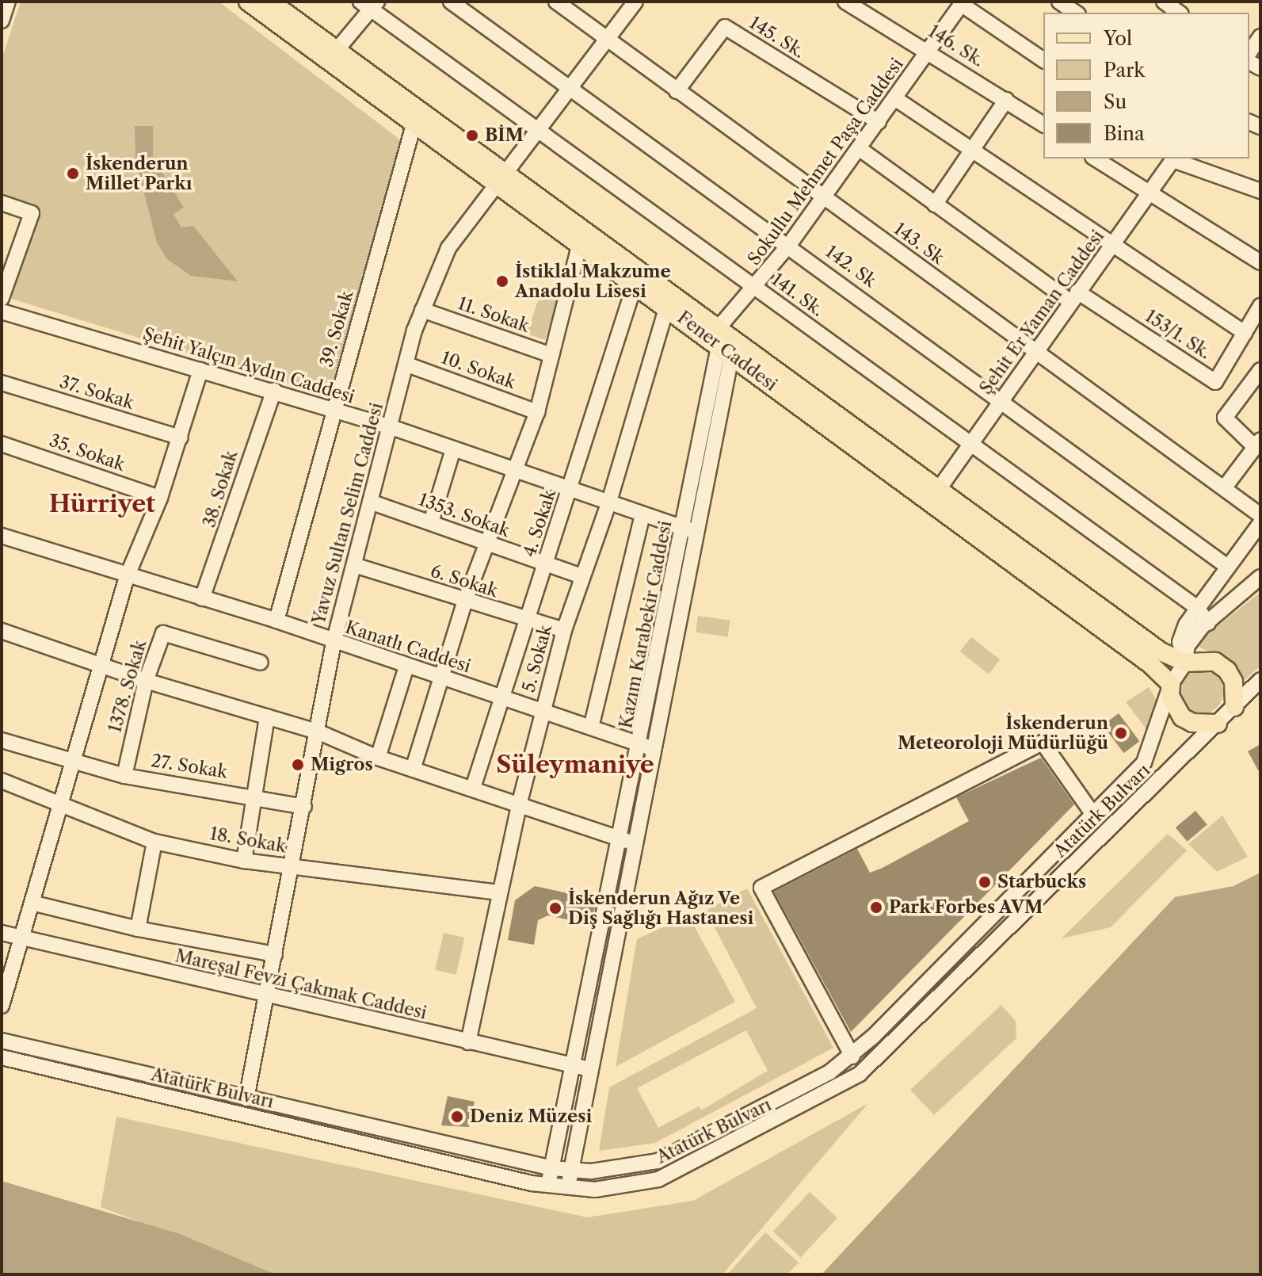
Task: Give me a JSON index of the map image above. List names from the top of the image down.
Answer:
{
  "streets": {
    "main road": ["Fener Caddesi"],
    "street": [
      "145. Sk.",
      "146. Sk.",
      "Sokullu Mehmet Paşa Caddesi",
      "143. Sk",
      "142. Sk",
      "141. Sk.",
      "Şehit Er Yaman Caddesi",
      "11. Sokak",
      "39. Sokak",
      "153/1. Sk.",
      "Şehit Yalçın Aydın Caddesi",
      "10. Sokak",
      "37. Sokak",
      "35. Sokak",
      "38. Sokak",
      "Yavuz Sultan Selim Caddesi",
      "1353. Sokak",
      "4. Sokak",
      "6. Sokak",
      "Kazım Karabekir Caddesi",
      "Kanatlı Caddesi",
      "5. Sokak",
      "1378. Sokak",
      "27. Sokak",
      "Atatürk Bulvarı",
      "18. Sokak",
      "Mareşal Fevzi Çakmak Caddesi"
    ]
  },
  "crossings": [
    ["145. Sk.", "Sokullu Mehmet Paşa Caddesi"],
    ["145. Sk.", "143. Sk"],
    ["146. Sk.", "Sokullu Mehmet Paşa Caddesi"],
    ["Sokullu Mehmet Paşa Caddesi", "143. Sk"],
    ["Sokullu Mehmet Paşa Caddesi", "142. Sk"],
    ["Sokullu Mehmet Paşa Caddesi", "141. Sk."],
    ["Sokullu Mehmet Paşa Caddesi", "Fener Caddesi"],
    ["Sokullu Mehmet Paşa Caddesi", "Kazım Karabekir Caddesi"],
    ["143. Sk", "Şehit Er Yaman Caddesi"],
    ["143. Sk", "Yavuz Sultan Selim Caddesi"],
    ["142. Sk", "Şehit Er Yaman Caddesi"],
    ["142. Sk", "Yavuz Sultan Selim Caddesi"],
    ["141. Sk.", "Şehit Er Yaman Caddesi"],
    ["141. Sk.", "Yavuz Sultan Selim Caddesi"],
    ["Şehit Er Yaman Caddesi", "153/1. Sk."],
    ["Şehit Er Yaman Caddesi", "Fener Caddesi"],
    ["11. Sokak", "Yavuz Sultan Selim Caddesi"],
    ["39. Sokak", "Fener Caddesi"],
    ["39. Sokak", "Şehit Yalçın Aydın Caddesi"],
    ["39. Sokak", "Kanatlı Caddesi"],
    ["Fener Caddesi", "Yavuz Sultan Selim Caddesi"],
    ["Fener Caddesi", "4. Sokak"],
    ["Fener Caddesi", "Kazım Karabekir Caddesi"],
    ["Fener Caddesi", "5. Sokak"],
    ["Fener Caddesi", "Atatürk Bulvarı"],
    ["Şehit Yalçın Aydın Caddesi", "38. Sokak"],
    ["Şehit Yalçın Aydın Caddesi", "Yavuz Sultan Selim Caddesi"],
    ["Şehit Yalçın Aydın Caddesi", "4. Sokak"],
    ["Şehit Yalçın Aydın Caddesi", "Kazım Karabekir Caddesi"],
    ["Şehit Yalçın Aydın Caddesi", "5. Sokak"],
    ["10. Sokak", "Yavuz Sultan Selim Caddesi"],
    ["38. Sokak", "Kanatlı Caddesi"],
    ["Yavuz Sultan Selim Caddesi", "1353. Sokak"],
    ["Yavuz Sultan Selim Caddesi", "6. Sokak"],
    ["Yavuz Sultan Selim Caddesi", "Kanatlı Caddesi"],
    ["Yavuz Sultan Selim Caddesi", "27. Sokak"],
    ["Yavuz Sultan Selim Caddesi", "Atatürk Bulvarı"],
    ["Yavuz Sultan Selim Caddesi", "18. Sokak"],
    ["Yavuz Sultan Selim Caddesi", "Mareşal Fevzi Çakmak Caddesi"],
    ["1353. Sokak", "4. Sokak"],
    ["1353. Sokak", "5. Sokak"],
    ["4. Sokak", "6. Sokak"],
    ["4. Sokak", "Kanatlı Caddesi"],
    ["6. Sokak", "5. Sokak"],
    ["Kazım Karabekir Caddesi", "Kanatlı Caddesi"],
    ["Kazım Karabekir Caddesi", "Atatürk Bulvarı"],
    ["Kazım Karabekir Caddesi", "Mareşal Fevzi Çakmak Caddesi"],
    ["Kanatlı Caddesi", "5. Sokak"],
    ["5. Sokak", "18. Sokak"],
    ["5. Sokak", "Mareşal Fevzi Çakmak Caddesi"],
    ["1378. Sokak", "27. Sokak"]
  ],
  "districts": ["Hürriyet", "Süleymaniye"],
  "places": [
    "BİM",
    "İskenderun Millet Parkı",
    "İstiklal Makzume Anadolu Lisesi",
    "İskenderun Meteoroloji Müdürlüğü",
    "Migros",
    "Starbucks",
    "Park Forbes AVM",
    "İskenderun Ağız Ve Diş Sağlığı Hastanesi",
    "Deniz Müzesi"
  ],
  "legend": [
    "Yol",
    "Park",
    "Su",
    "Bina"
  ]
}
